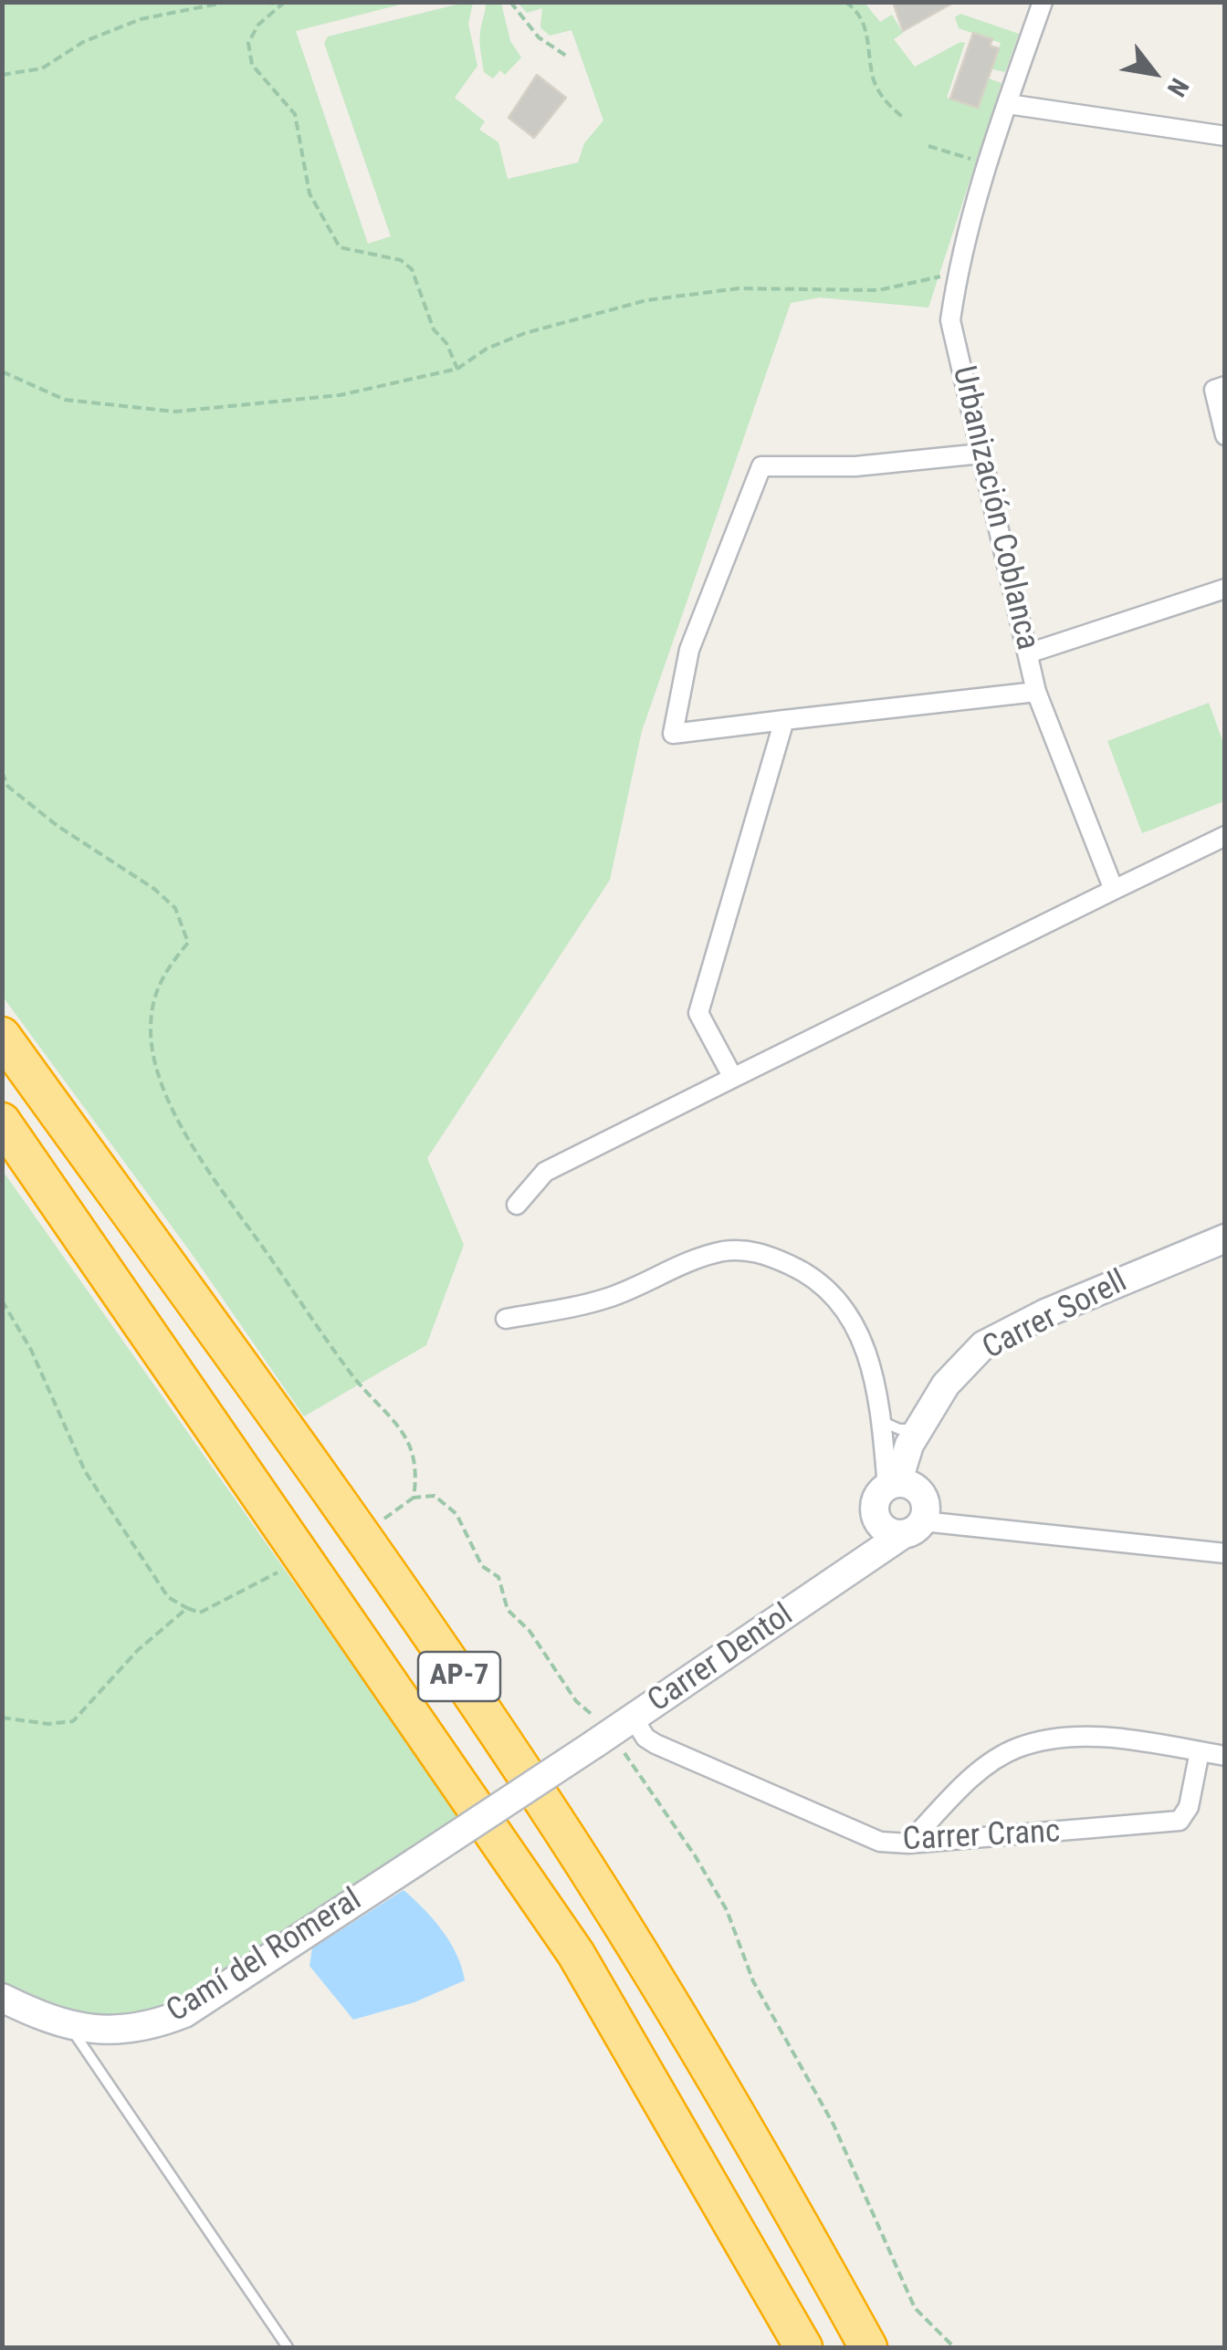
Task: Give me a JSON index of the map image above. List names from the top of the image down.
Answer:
{
  "streets": {
    "highway": ["AP-7"],
    "street": [
      "Urbanización Coblanca",
      "Carrer Sorell",
      "Carrer Dentol",
      "Carrer Cranc",
      "Camí del Romeral"
    ]
  },
  "crossings": [
    ["Carrer Sorell", "Carrer Dentol"],
    ["Carrer Dentol", "Carrer Cranc"],
    ["Carrer Dentol", "Camí del Romeral"]
  ],
  "north": "bottom right"
}
